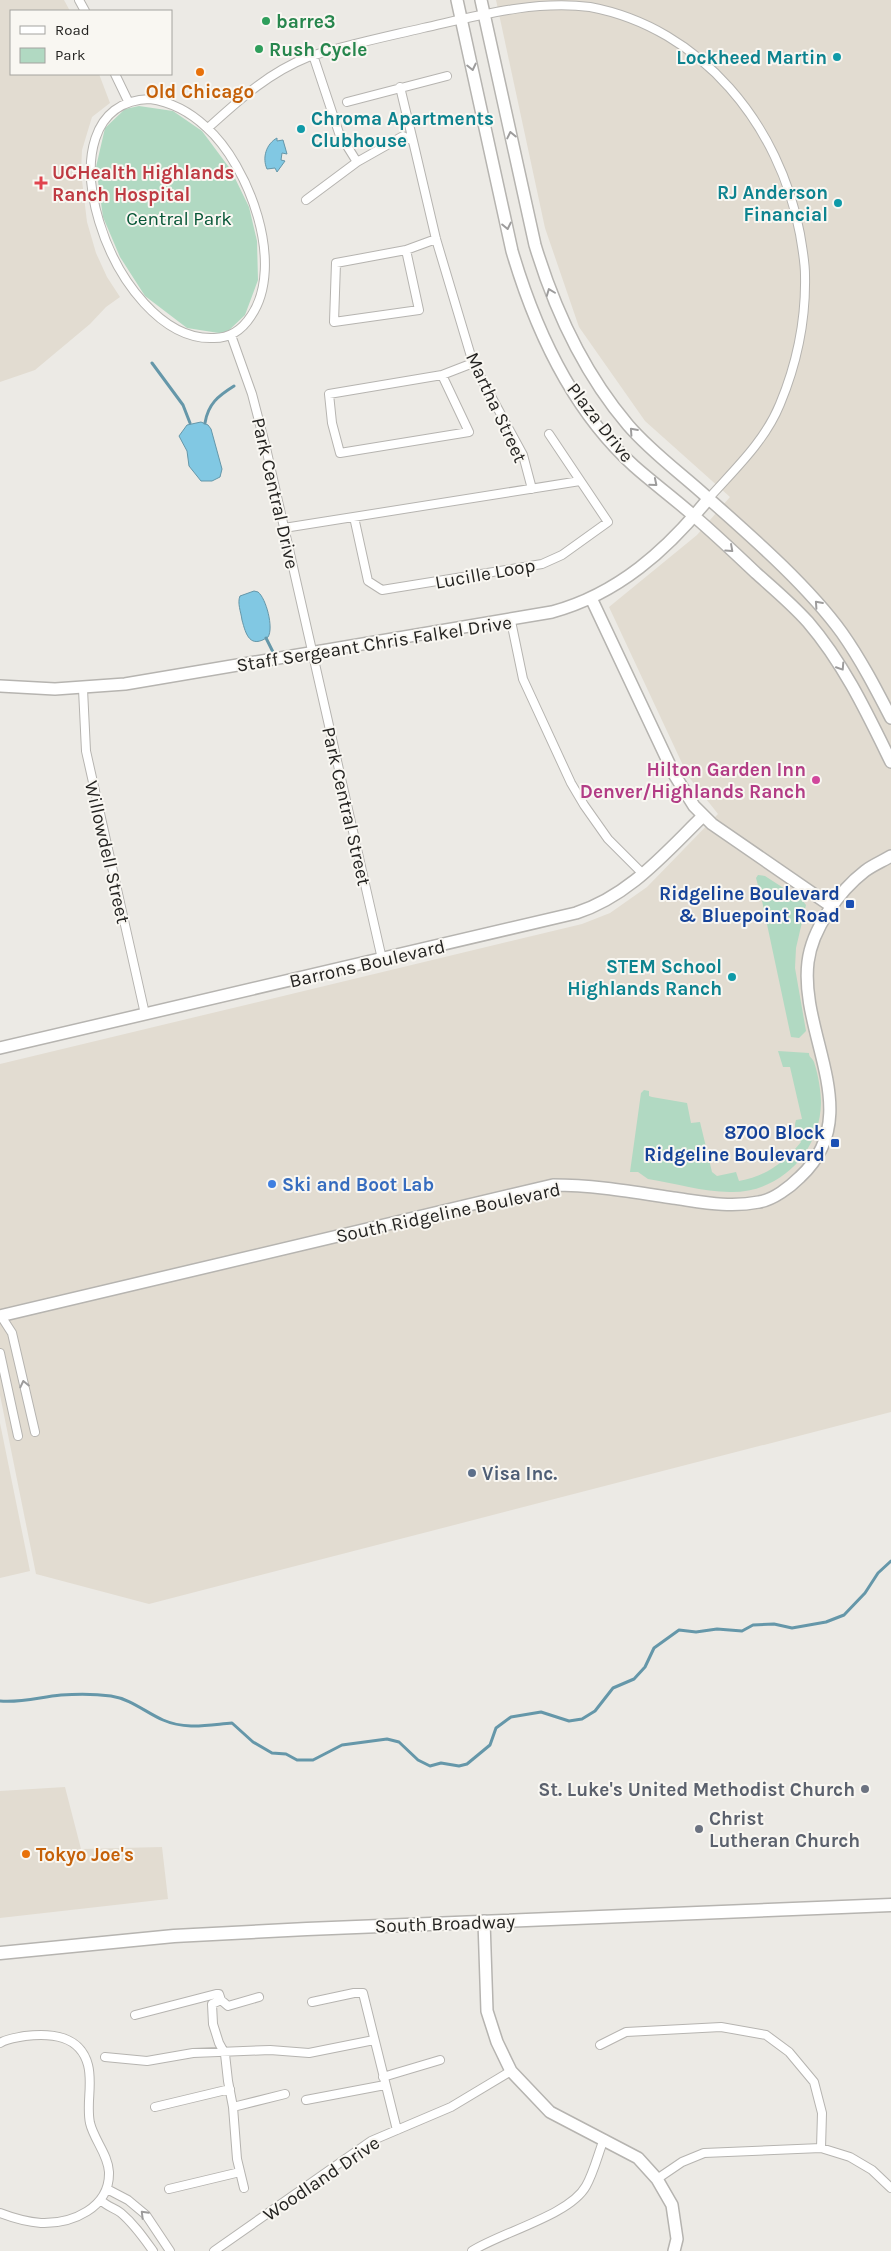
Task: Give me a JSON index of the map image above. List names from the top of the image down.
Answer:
{
  "streets": {
    "main road": ["South Broadway"],
    "street": [
      "Martha Street",
      "Plaza Drive",
      "Park Central Drive",
      "Lucille Loop",
      "Staff Sergeant Chris Falkel Drive",
      "Park Central Street",
      "Willowdell Street",
      "Barrons Boulevard",
      "South Ridgeline Boulevard",
      "Woodland Drive"
    ]
  },
  "crossings": [
    ["Martha Street", "Park Central Drive"],
    ["Martha Street", "Lucille Loop"],
    ["Plaza Drive", "Staff Sergeant Chris Falkel Drive"],
    ["Park Central Drive", "Staff Sergeant Chris Falkel Drive"],
    ["Park Central Drive", "Park Central Street"],
    ["Staff Sergeant Chris Falkel Drive", "Park Central Street"],
    ["Staff Sergeant Chris Falkel Drive", "Willowdell Street"],
    ["Park Central Street", "Barrons Boulevard"],
    ["Willowdell Street", "Barrons Boulevard"]
  ],
  "parks": ["Central Park"],
  "places": {
    "other": [
      "barre3",
      "Rush Cycle",
      "Lockheed Martin",
      "Old Chicago",
      "Chroma Apartments Clubhouse",
      "RJ Anderson Financial",
      "Hilton Garden Inn Denver/Highlands Ranch",
      "STEM School Highlands Ranch",
      "Ski and Boot Lab",
      "Visa Inc.",
      "St. Luke's United Methodist Church",
      "Christ Lutheran Church",
      "Tokyo Joe's"
    ],
    "health": ["UCHealth Highlands Ranch Hospital"],
    "transit": ["Ridgeline Boulevard & Bluepoint Road", "8700 Block Ridgeline Boulevard"]
  },
  "legend": ["Road", "Park"]
}
